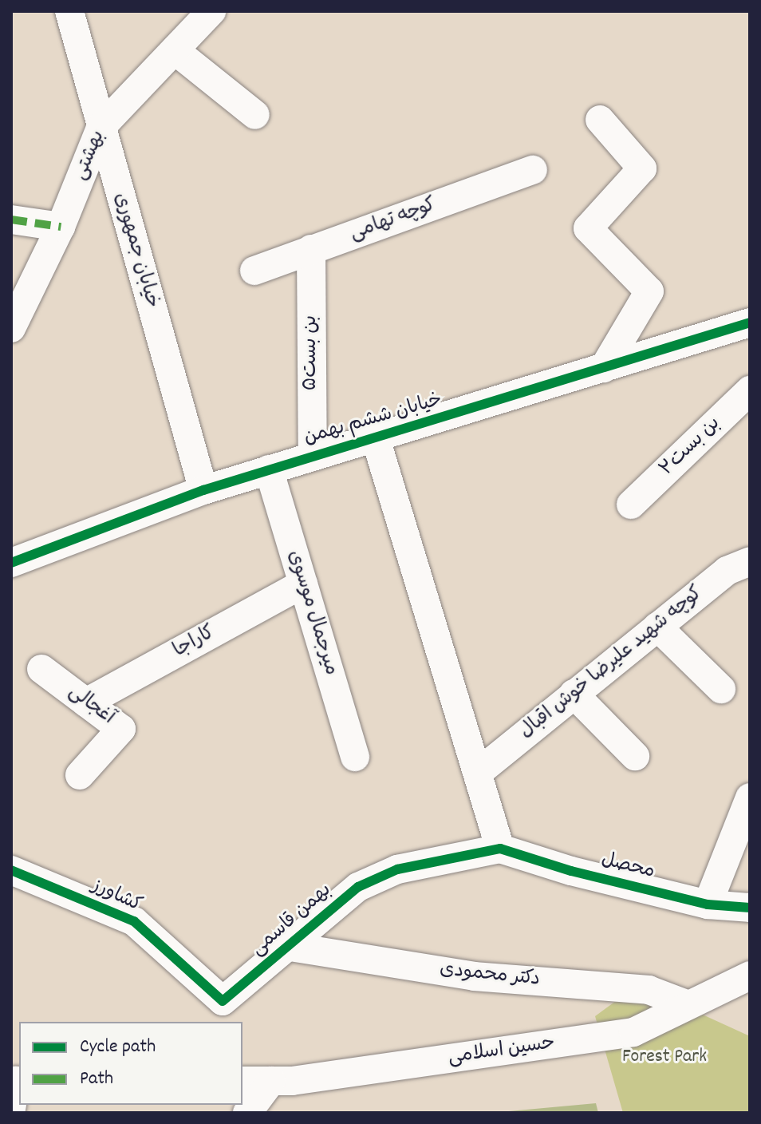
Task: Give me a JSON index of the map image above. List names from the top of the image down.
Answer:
{
  "streets": {
    "street": [
      "بهشتی",
      "کوچه تهامی",
      "خیابان جمهوری",
      "بن بست۵",
      "خیابان ششم بهمن",
      "بن بست۲",
      "میرجمال موسوی",
      "کاراجا",
      "کوچه شهید علیرضا خوش اقبال",
      "آغجالی",
      "محصل",
      "کشاورز",
      "بهمن قاسمی",
      "دکتر محمودی",
      "حسین اسلامی"
    ]
  },
  "crossings": [
    ["بهشتی", "خیابان جمهوری"],
    ["کوچه تهامی", "بن بست۵"],
    ["خیابان جمهوری", "خیابان ششم بهمن"],
    ["بن بست۵", "خیابان ششم بهمن"],
    ["خیابان ششم بهمن", "میرجمال موسوی"],
    ["میرجمال موسوی", "کاراجا"],
    ["کاراجا", "آغجالی"],
    ["محصل", "بهمن قاسمی"],
    ["کشاورز", "بهمن قاسمی"],
    ["بهمن قاسمی", "دکتر محمودی"],
    ["دکتر محمودی", "حسین اسلامی"]
  ],
  "parks": ["Forest Park"],
  "legend": ["Cycle path", "Path"]
}
